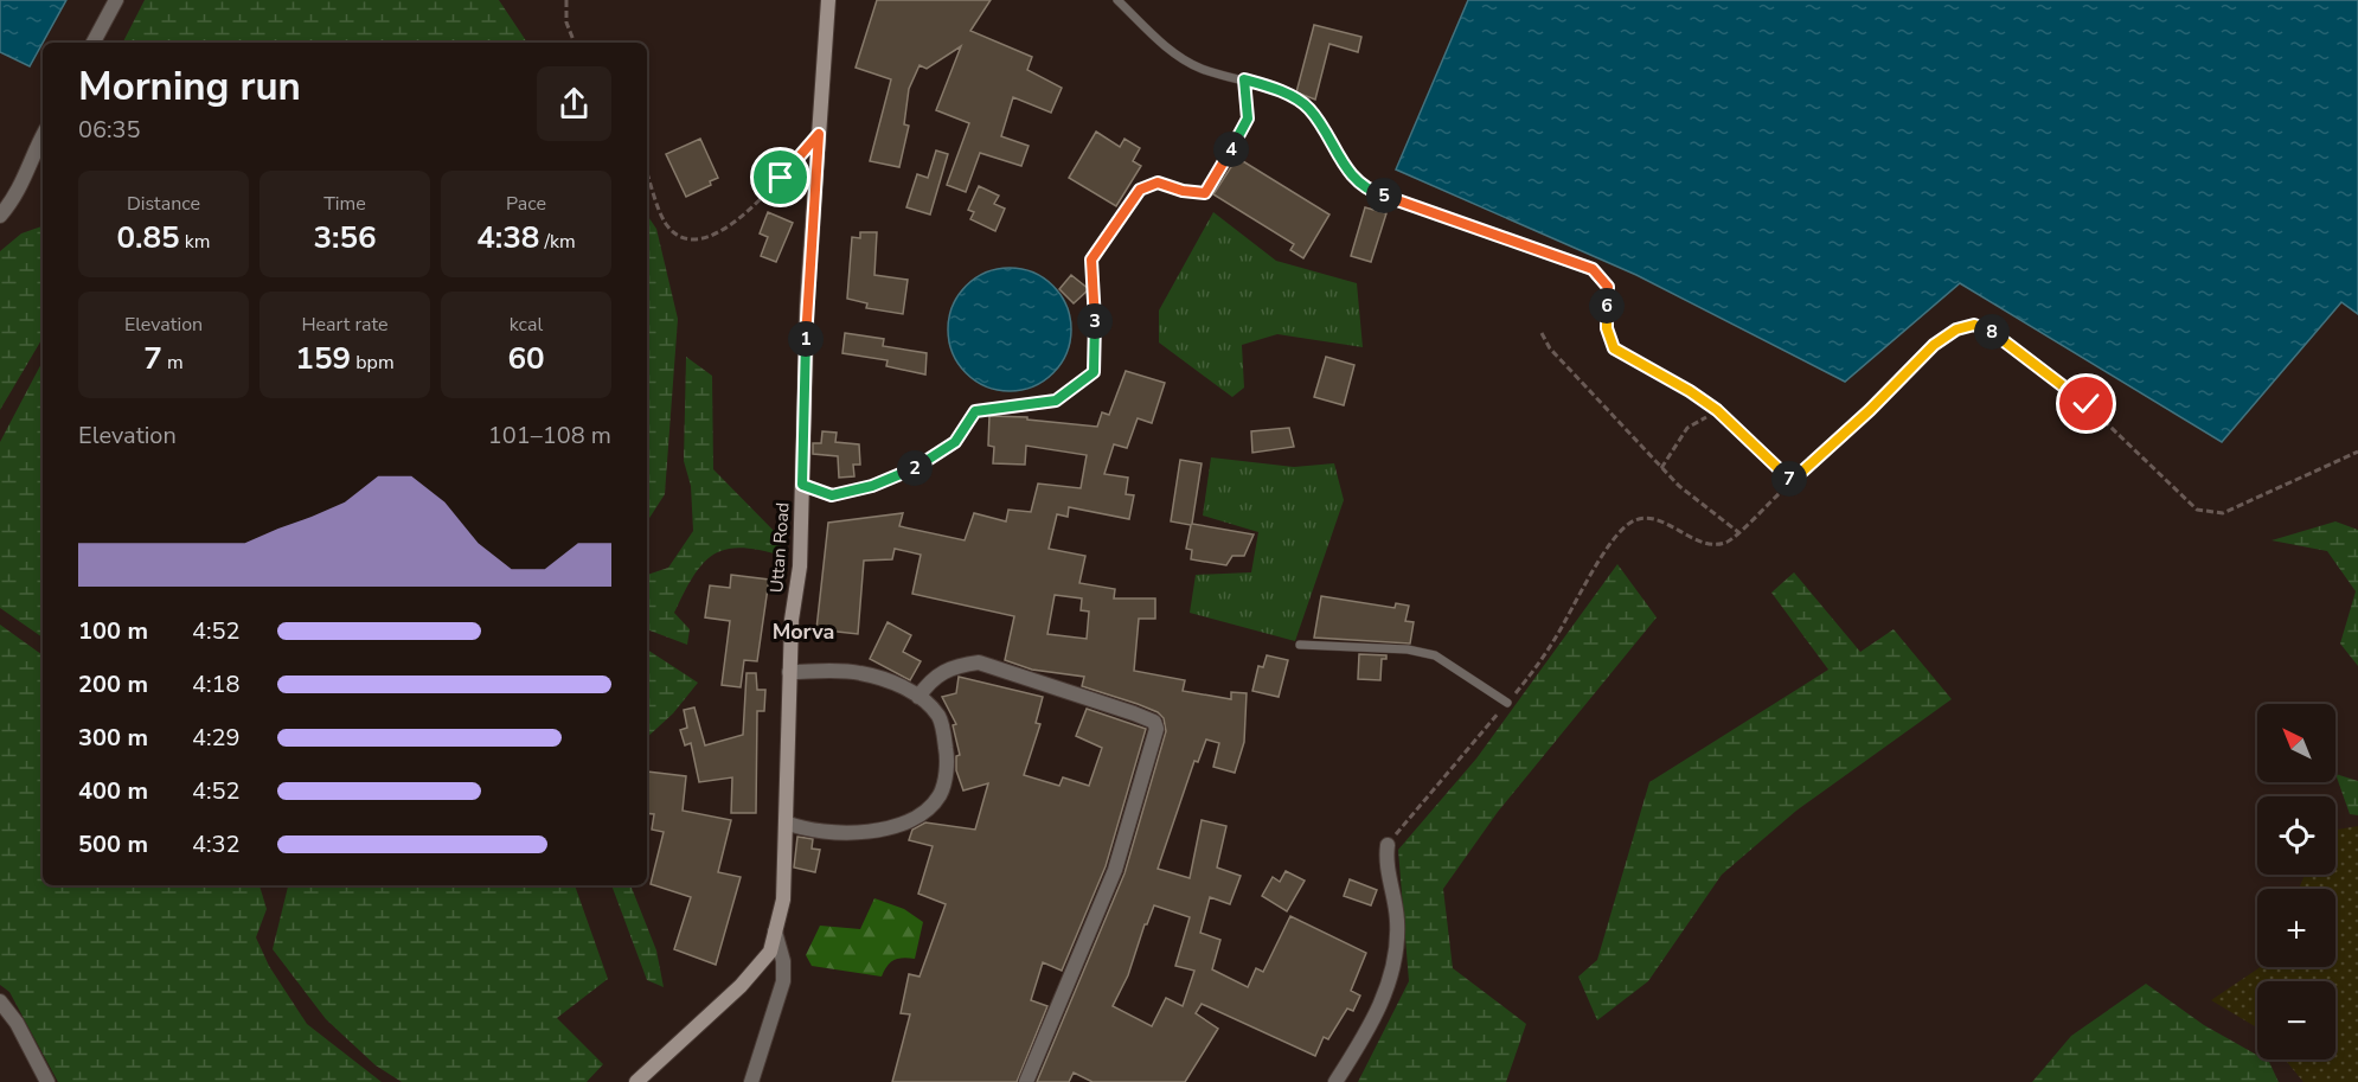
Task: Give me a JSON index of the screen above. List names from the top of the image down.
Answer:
{
  "streets": {
    "main road": ["Uttan Road"]
  },
  "districts": ["Morva"],
  "north": "top left",
  "page": {
    "heading": ["Morning run", "06:35"],
    "pins": [
      "4",
      "5",
      "6",
      "3",
      "8",
      "1",
      "2",
      "7"
    ],
    "stats": [
      ["Distance", "0.85 km"],
      ["Time", "3:56"],
      ["Pace", "4:38 /km"],
      ["Elevation", "7 m"],
      ["Heart rate", "159 bpm"],
      ["kcal", "60"]
    ],
    "chart": ["Elevation", "101–108 m"],
    "list": [
      {
        "name": "100 m",
        "note": "4:52"
      },
      {
        "name": "200 m",
        "note": "4:18"
      },
      {
        "name": "300 m",
        "note": "4:29"
      },
      {
        "name": "400 m",
        "note": "4:52"
      },
      {
        "name": "500 m",
        "note": "4:32"
      }
    ],
    "map_buttons": ["+", "−"]
  }
}
